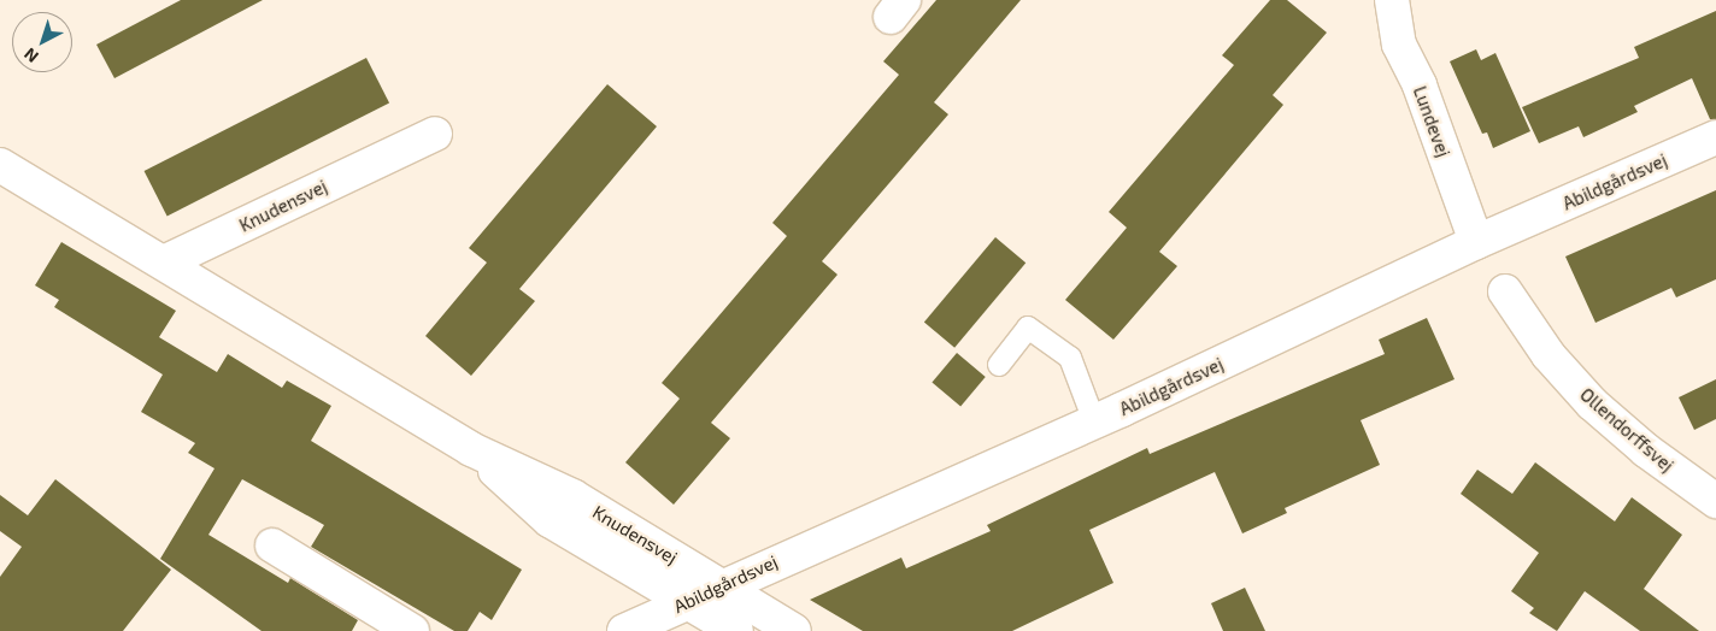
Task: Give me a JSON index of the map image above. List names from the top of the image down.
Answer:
{
  "streets": {
    "street": [
      "Lundevej",
      "Abildgårdsvej",
      "Knudensvej",
      "Ollendorffsvej"
    ]
  },
  "crossings": [
    ["Lundevej", "Abildgårdsvej"],
    ["Abildgårdsvej", "Knudensvej"]
  ],
  "north": "bottom left"
}
